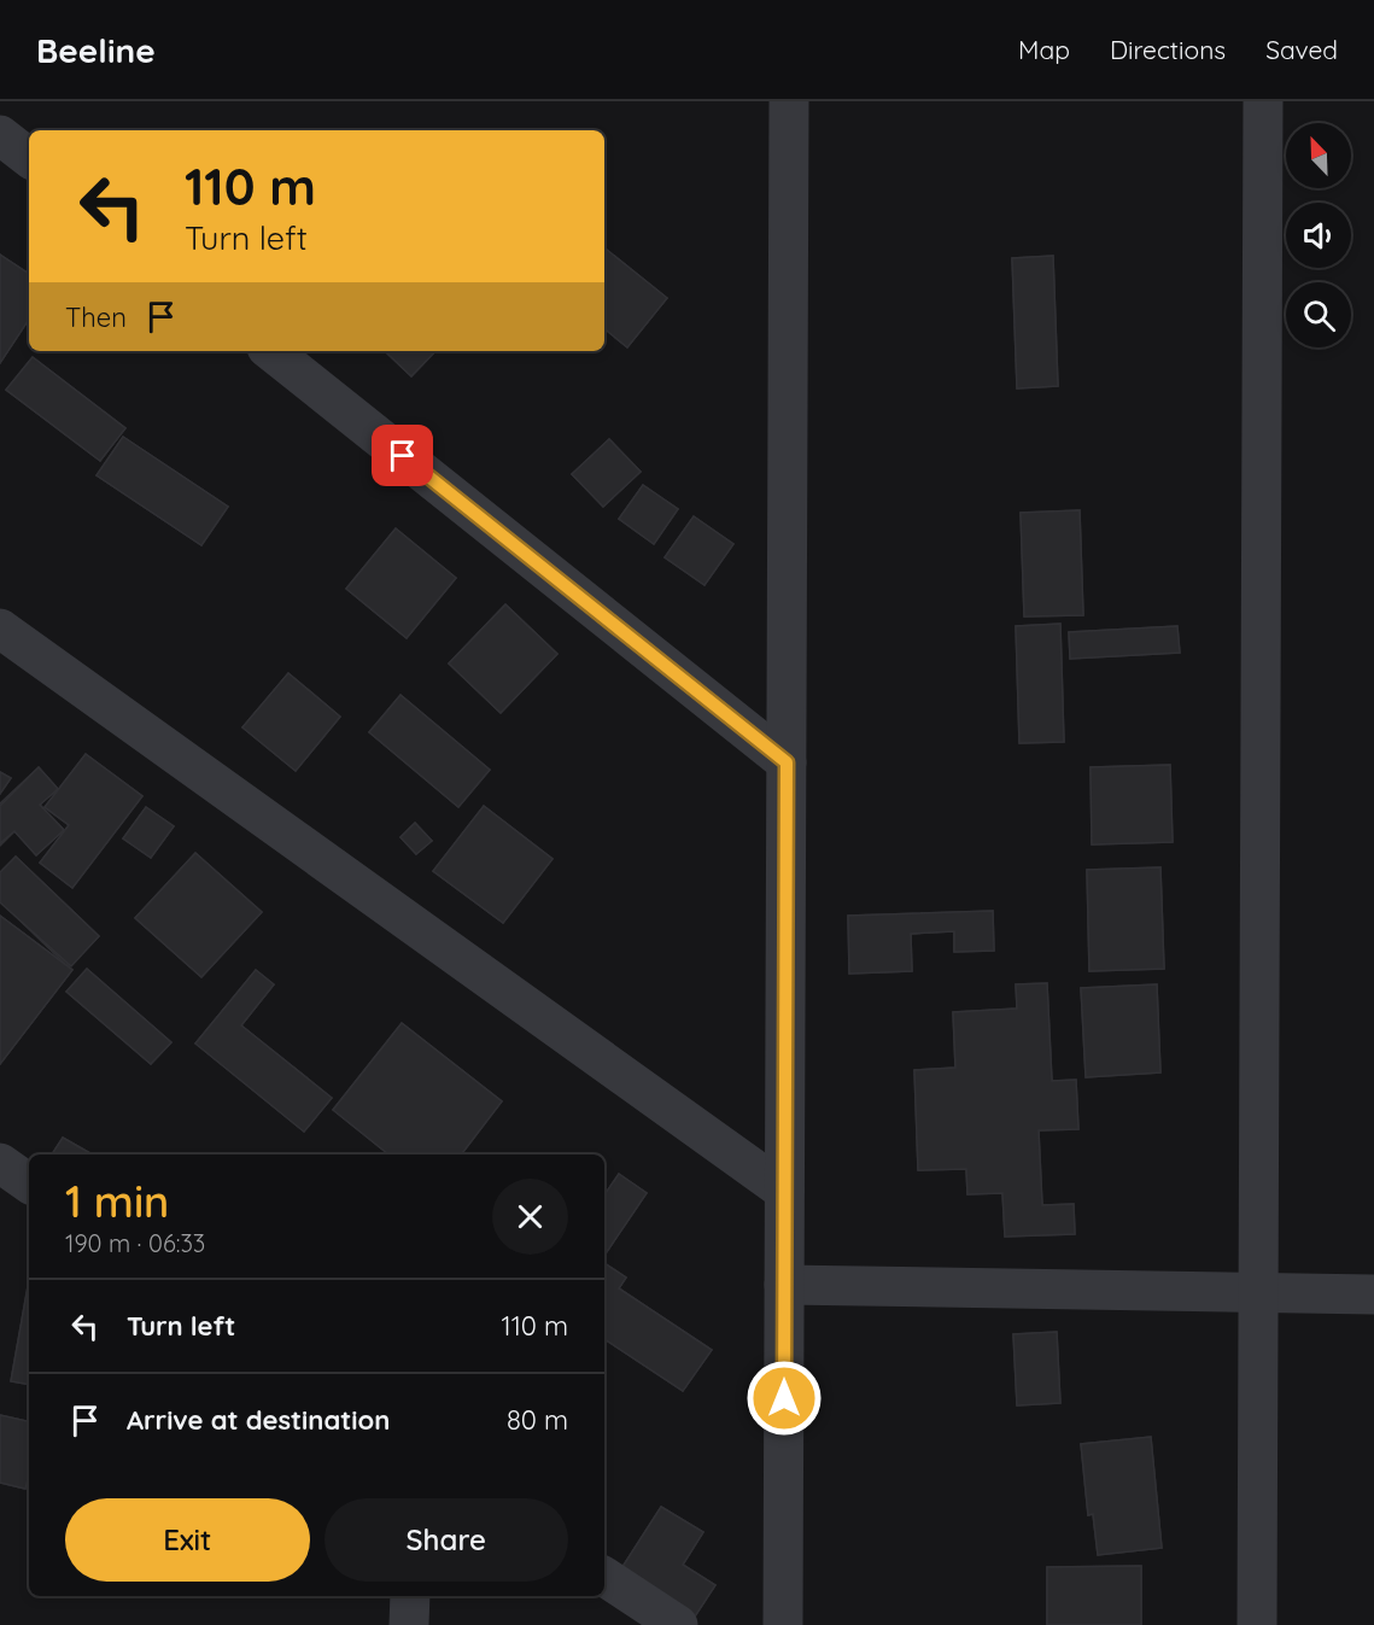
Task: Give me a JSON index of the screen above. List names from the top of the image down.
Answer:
{
  "north": "top left",
  "page": {
    "header": "Beeline",
    "nav": ["Map", "Directions", "Saved"],
    "turn": ["110 m", "Turn left"],
    "then": "Then",
    "heading": ["1 min", "190 m · 06:33"],
    "list": [
      {
        "name": "Turn left",
        "value": "110 m"
      },
      {
        "name": "Arrive at destination",
        "value": "80 m"
      }
    ],
    "buttons": ["Exit", "Share"]
  }
}
